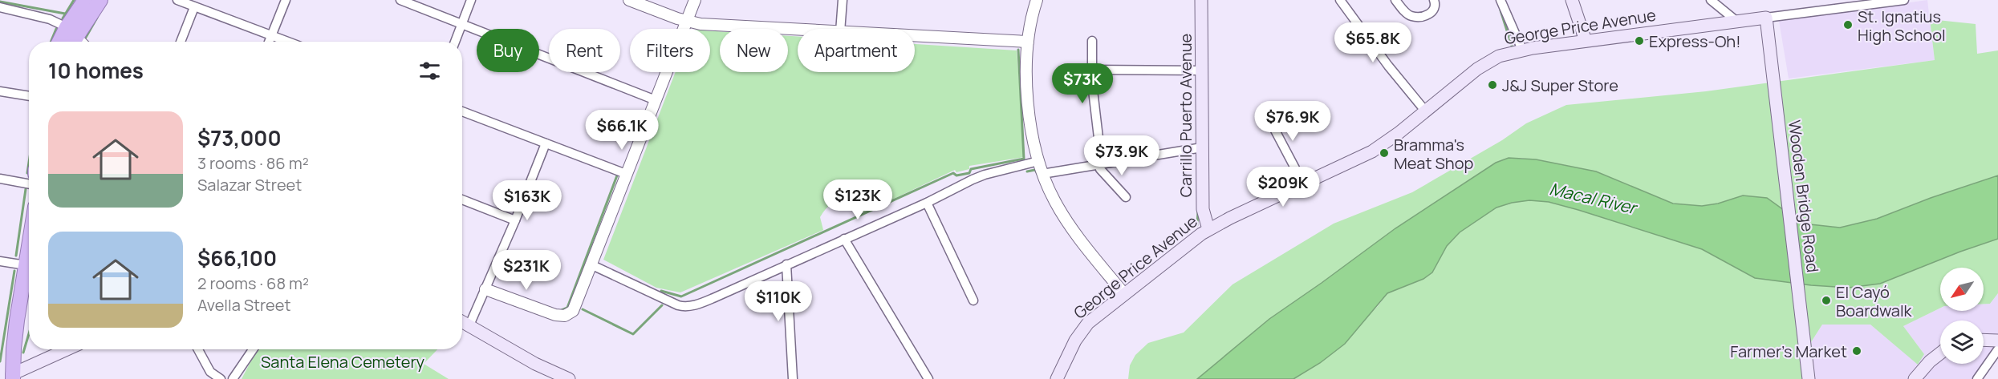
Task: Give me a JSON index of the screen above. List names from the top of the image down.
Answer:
{
  "streets": {
    "main road": ["George Price Avenue", "Carrillo Puerto Avenue", "Wooden Bridge Road"]
  },
  "crossings": [
    ["George Price Avenue", "Carrillo Puerto Avenue"],
    ["George Price Avenue", "Wooden Bridge Road"]
  ],
  "water": ["Macal River"],
  "parks": ["Santa Elena Cemetery"],
  "places": [
    "St. Ignatius High School",
    "Express-Oh!",
    "J&J Super Store",
    "Bramma's Meat Shop",
    "El Cayó Boardwalk",
    "Farmer's Market"
  ],
  "north": "bottom left",
  "page": {
    "price": [
      "$65.8K",
      "$73K",
      "$76.9K",
      "$66.1K",
      "$73.9K",
      "$209K",
      "$123K",
      "$163K",
      "$231K",
      "$110K"
    ],
    "chip": [
      "Buy",
      "Rent",
      "Filters",
      "New",
      "Apartment"
    ],
    "heading": "10 homes",
    "list": [
      {
        "name": "$73,000",
        "note": "3 rooms · 86 m² · Salazar Street"
      },
      {
        "name": "$66,100",
        "note": "2 rooms · 68 m² · Avella Street"
      }
    ]
  }
}
